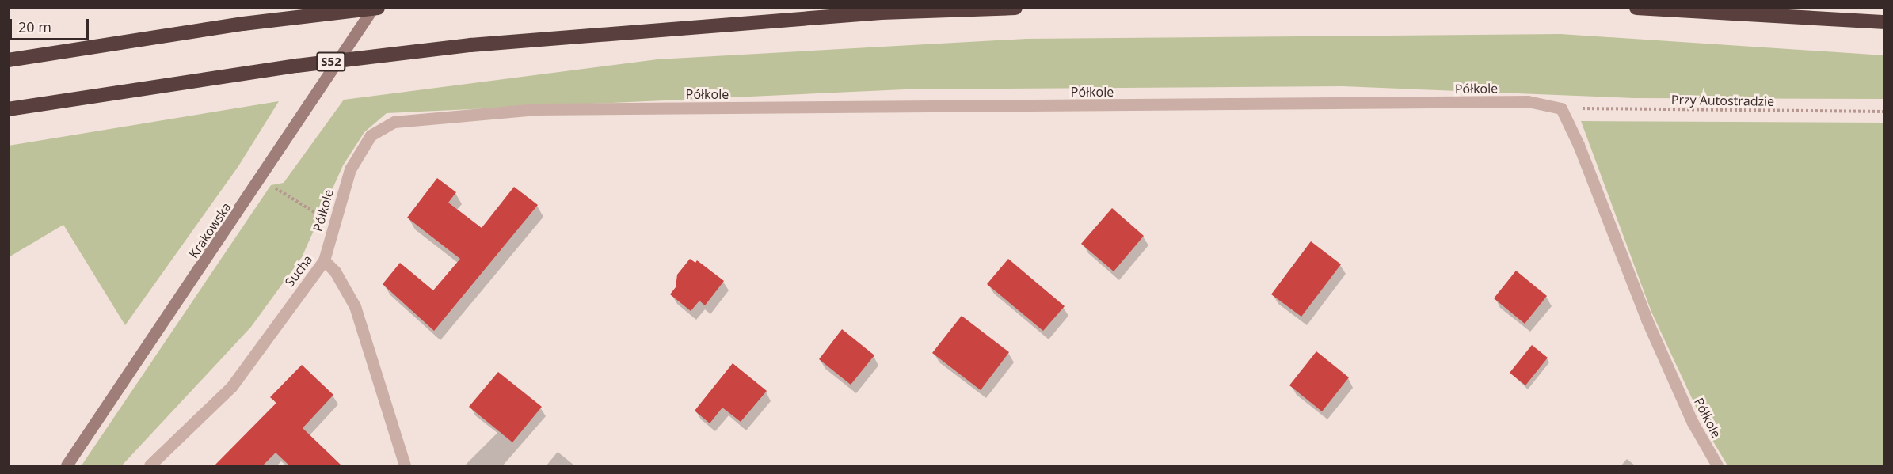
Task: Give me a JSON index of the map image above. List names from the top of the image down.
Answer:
{
  "streets": {
    "highway": ["S52"],
    "street": ["Półkole", "Krakowska", "Sucha"],
    "path": ["Przy Autostradzie"]
  },
  "crossings": [
    ["Półkole", "Przy Autostradzie"],
    ["Półkole", "Sucha"]
  ],
  "scale_bar": "20 m"
}
